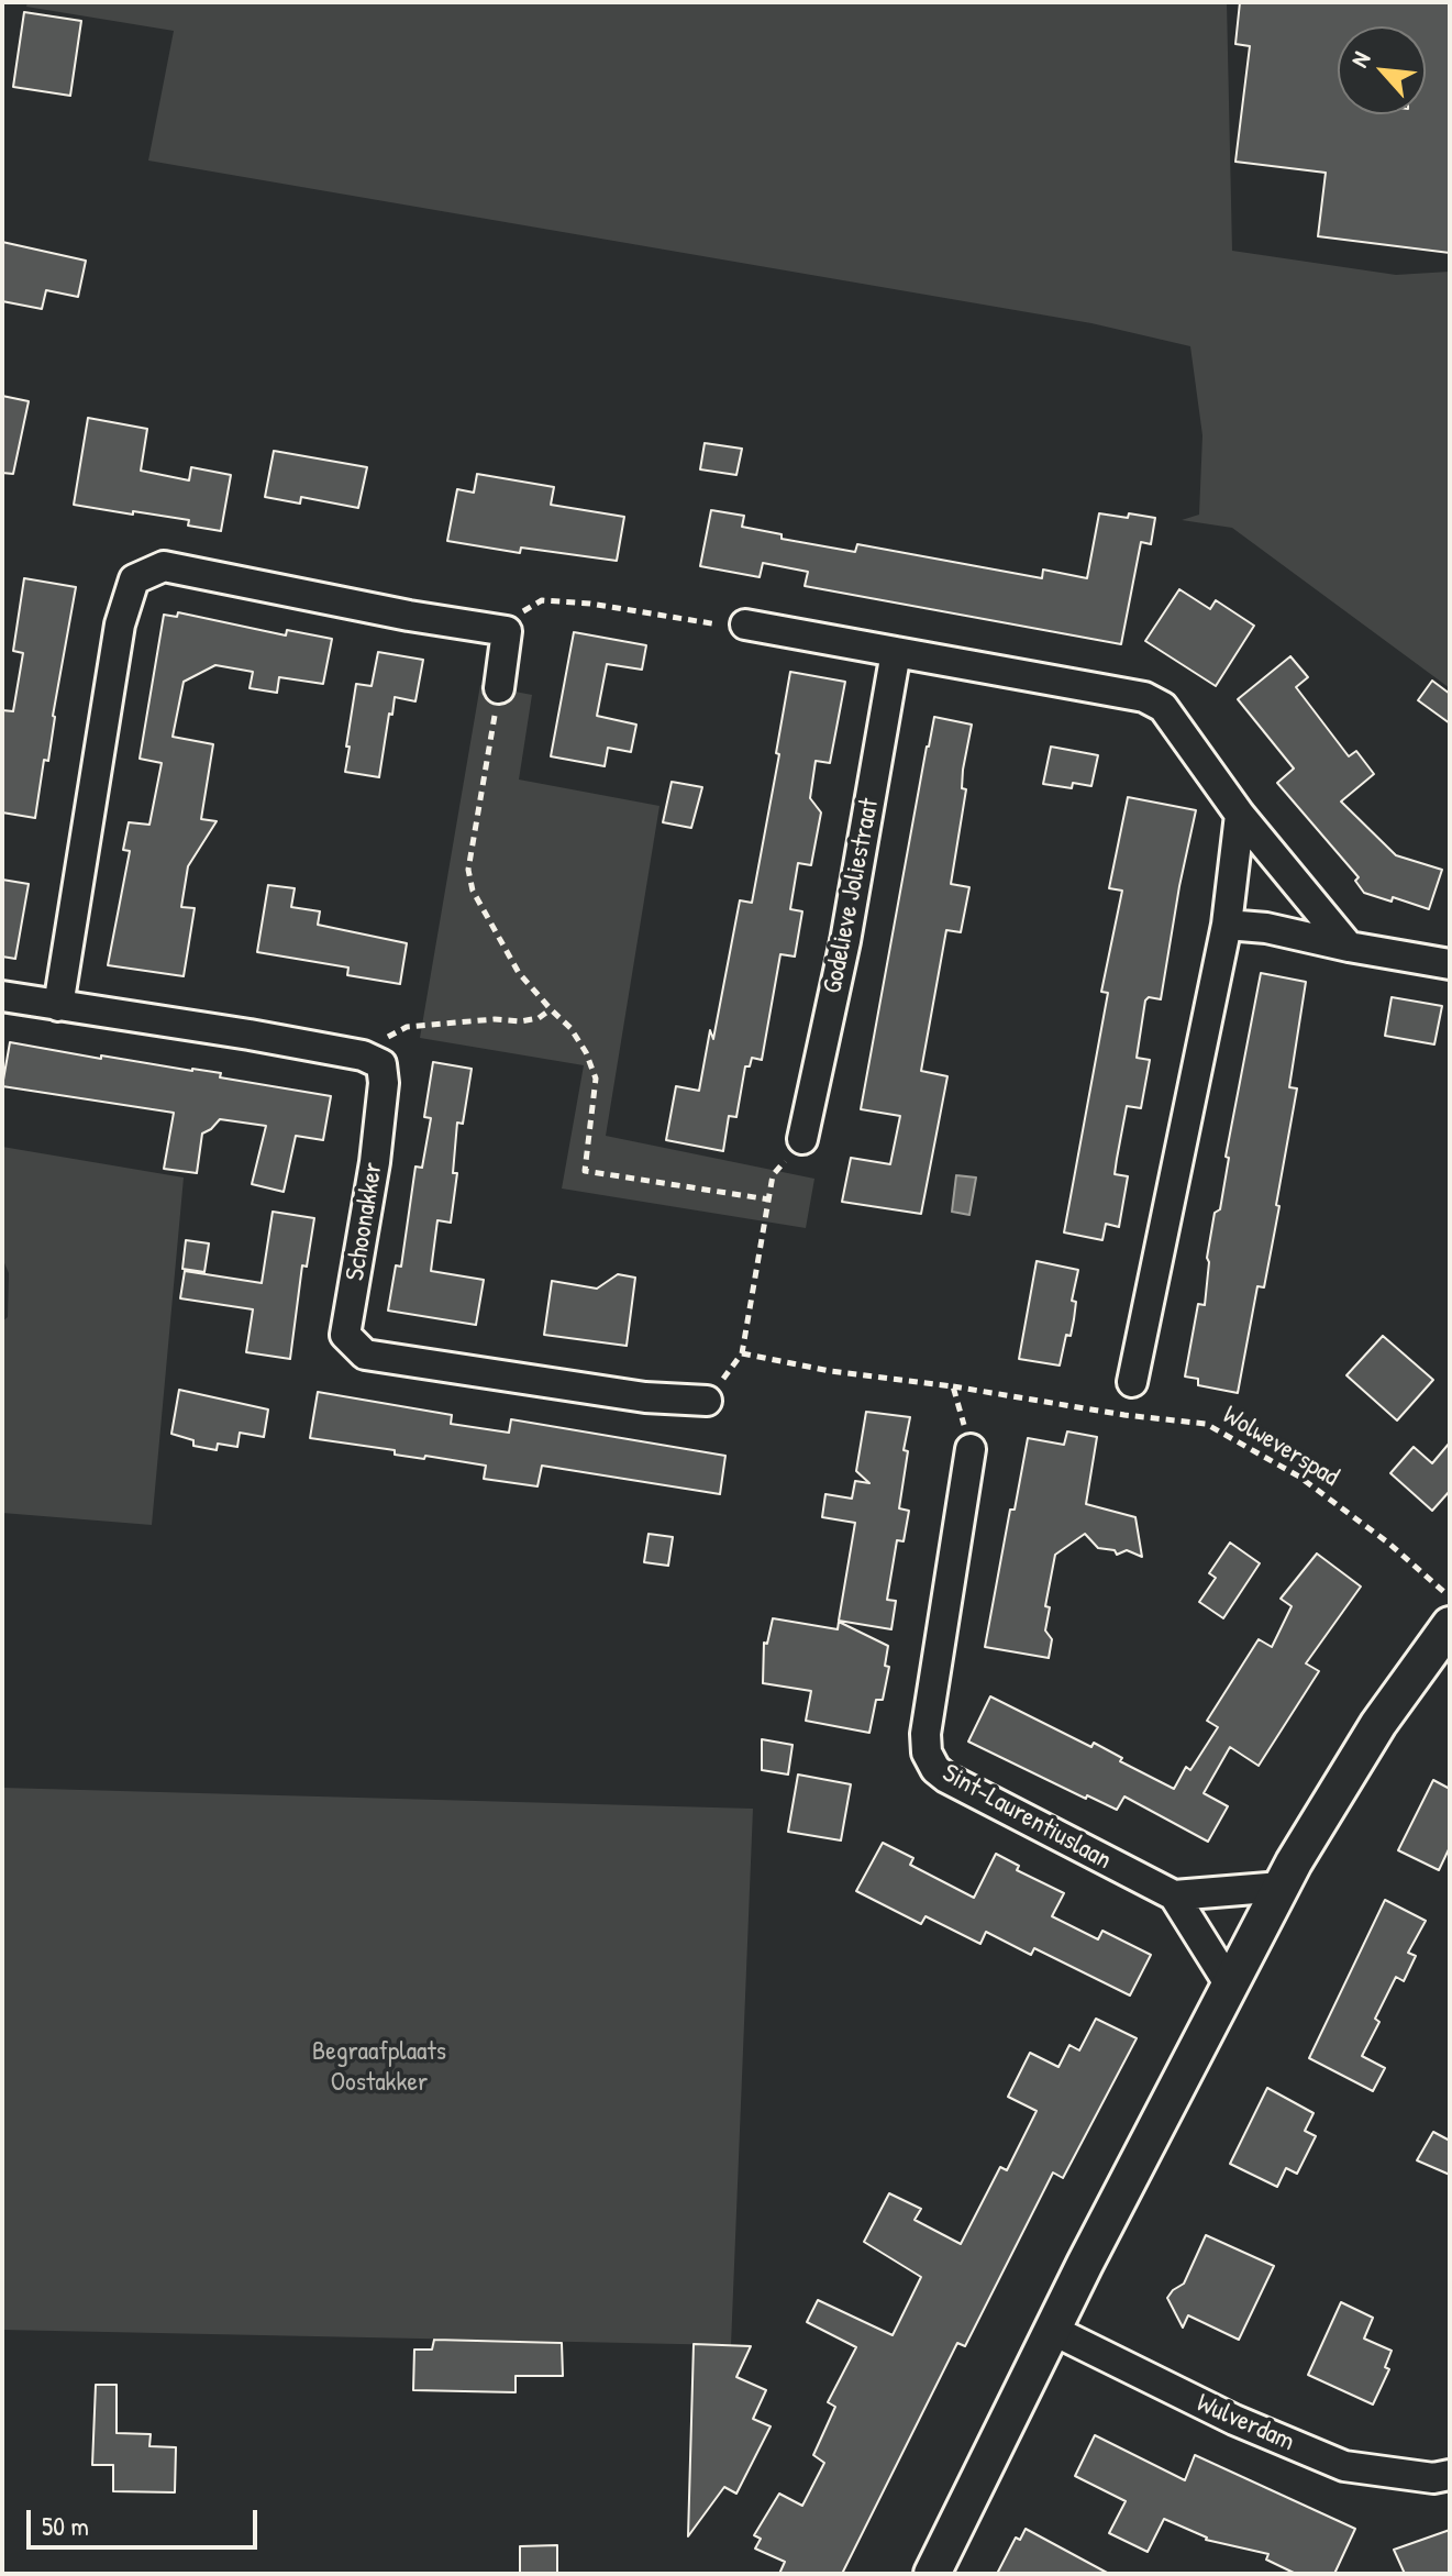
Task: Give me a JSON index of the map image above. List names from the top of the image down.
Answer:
{
  "streets": {
    "street": [
      "Godelieve Joliestraat",
      "Schoonakker",
      "Sint-Laurentiuslaan",
      "Wulverdam"
    ],
    "path": ["Wolweverspad"]
  },
  "parks": ["Begraafplaats Oostakker"],
  "scale_bar": "50 m",
  "north": "top left"
}
